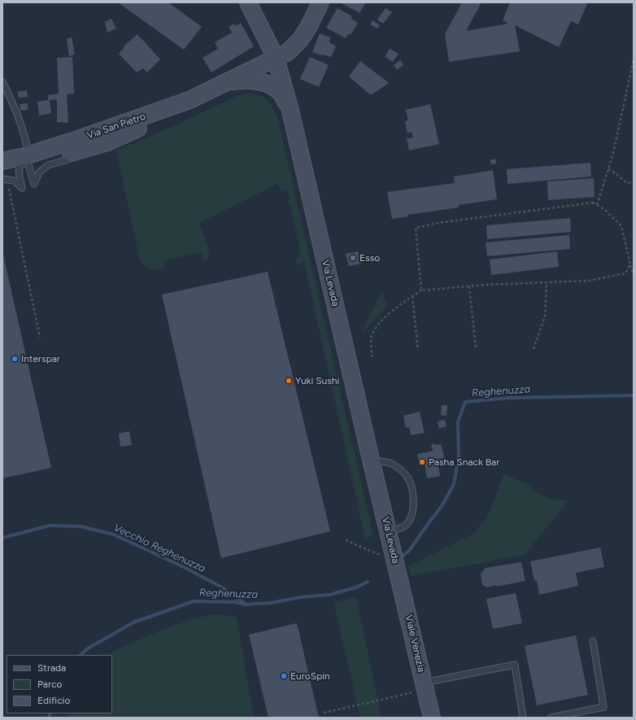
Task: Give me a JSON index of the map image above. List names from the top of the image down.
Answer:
{
  "streets": {
    "main road": ["Via San Pietro", "Via Levada", "Viale Venezia"]
  },
  "crossings": [
    ["Via San Pietro", "Via Levada"],
    ["Via Levada", "Viale Venezia"]
  ],
  "water": ["Reghenuzza", "Vecchio Reghenuzza"],
  "places": [
    "Esso",
    "Interspar",
    "Yuki Sushi",
    "Pasha Snack Bar",
    "EuroSpin"
  ],
  "legend": ["Strada", "Parco", "Edificio"]
}
